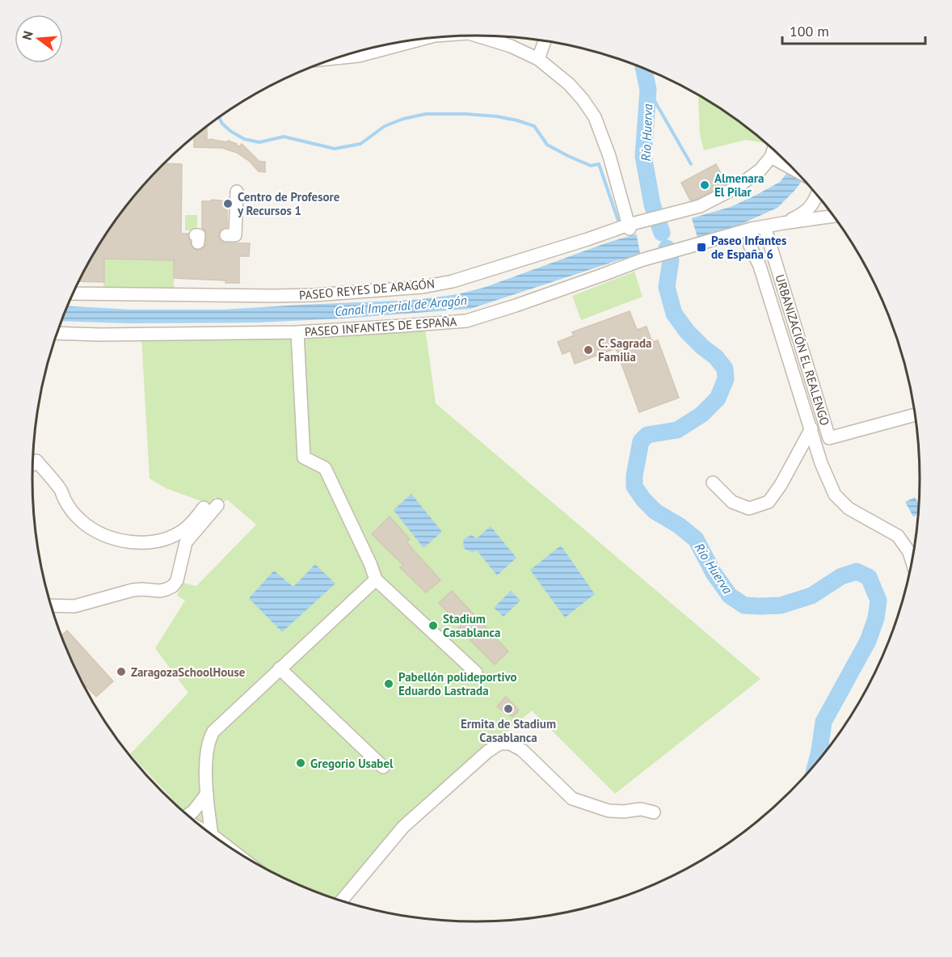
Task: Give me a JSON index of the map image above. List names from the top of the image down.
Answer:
{
  "streets": {
    "street": ["PASEO REYES DE ARAGÓN", "PASEO INFANTES DE ESPAÑA", "URBANIZACIÓN EL REALENGO"]
  },
  "crossings": [
    ["PASEO INFANTES DE ESPAÑA", "URBANIZACIÓN EL REALENGO"]
  ],
  "water": ["Río Huerva", "Canal Imperial de Aragón"],
  "places": {
    "other": [
      "Almenara El Pilar",
      "Centro de Profesore y Recursos 1",
      "C. Sagrada Familia",
      "Stadium Casablanca",
      "ZaragozaSchoolHouse",
      "Pabellón polideportivo Eduardo Lastrada",
      "Ermita de Stadium Casablanca",
      "Gregorio Usabel"
    ],
    "transit": ["Paseo Infantes de España 6"]
  },
  "scale_bar": "100 m",
  "north": "left"
}
